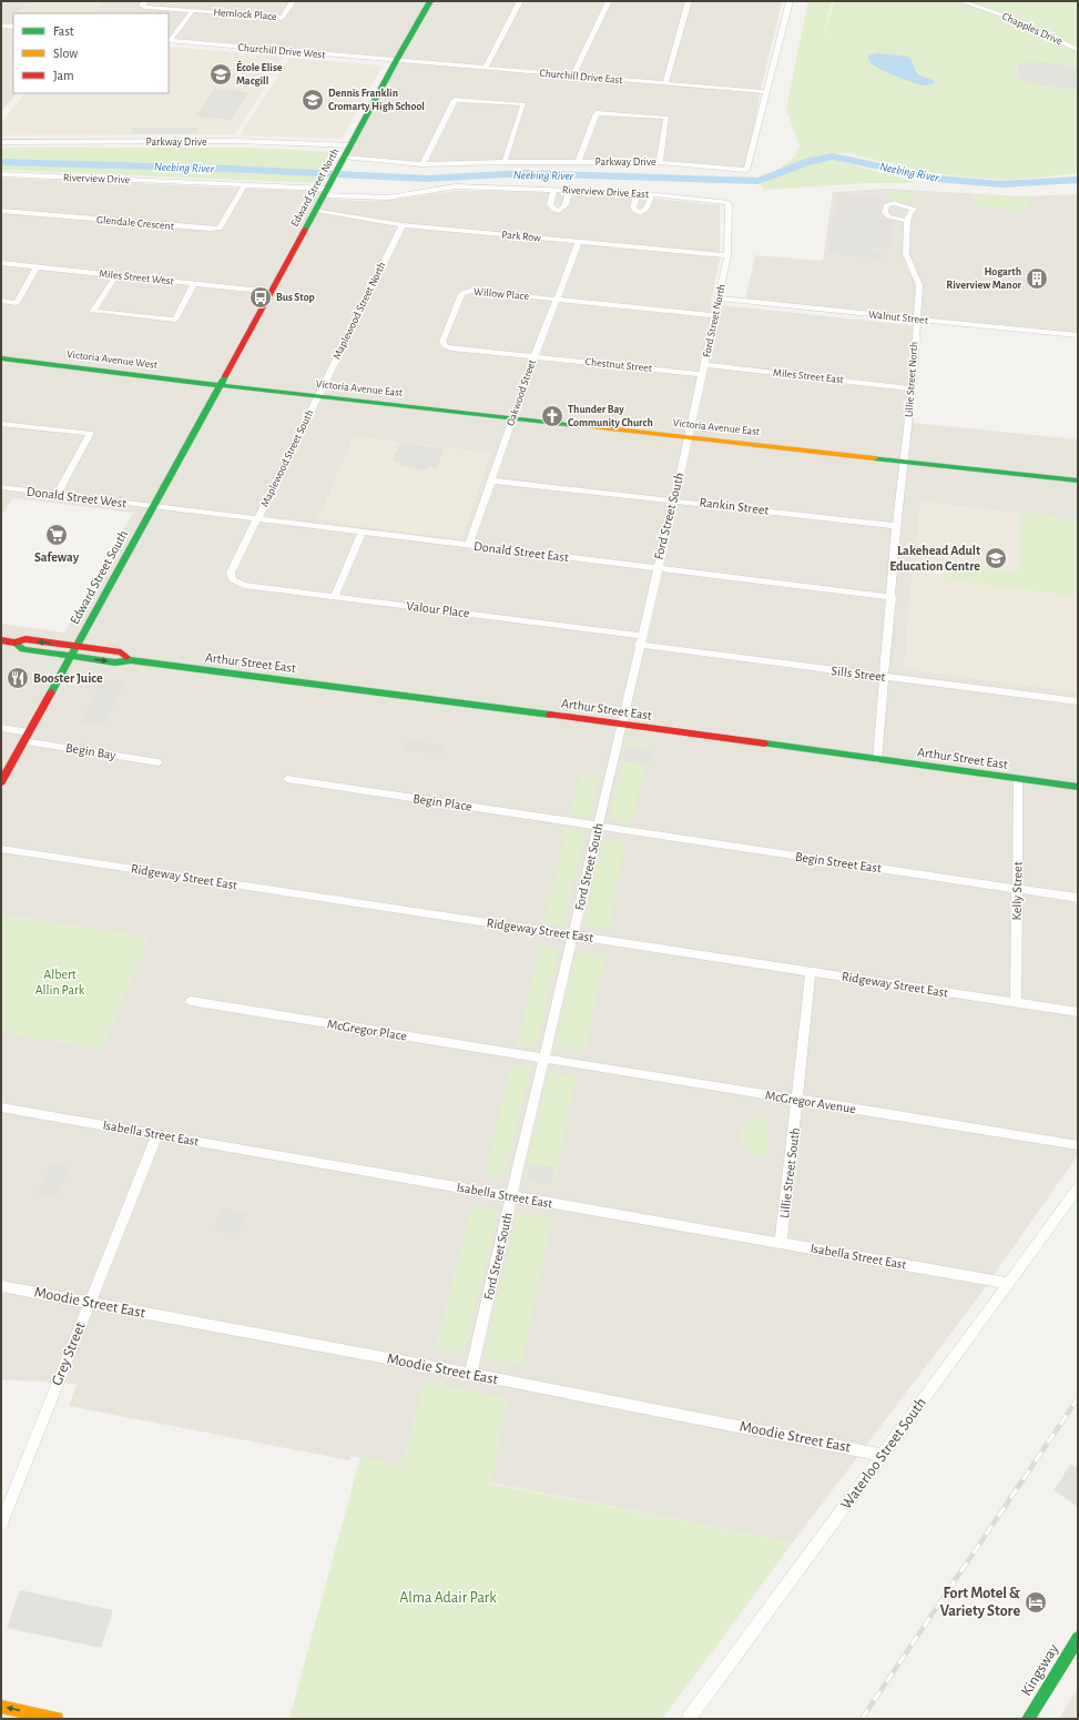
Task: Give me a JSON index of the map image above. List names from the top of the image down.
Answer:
{
  "streets": {
    "main road": [
      "Edward Street North",
      "Victoria Avenue West",
      "Victoria Avenue East",
      "Edward Street South",
      "Arthur Street East",
      "Kingsway"
    ],
    "street": [
      "Hemlock Place",
      "Chapples Drive",
      "Churchill Drive West",
      "Churchill Drive East",
      "Parkway Drive",
      "Riverview Drive",
      "Riverview Drive East",
      "Glendale Crescent",
      "Park Row",
      "Miles Street West",
      "Willow Place",
      "Maplewood Street North",
      "Walnut Street",
      "Ford Street North",
      "Chestnut Street",
      "Miles Street East",
      "Lillie Street North",
      "Oakwood Street",
      "Maplewood Street South",
      "Donald Street West",
      "Rankin Street",
      "Ford Street South",
      "Donald Street East",
      "Valour Place",
      "Sills Street",
      "Begin Bay",
      "Begin Place",
      "Begin Street East",
      "Ridgeway Street East",
      "Kelly Street",
      "McGregor Place",
      "McGregor Avenue",
      "Isabella Street East",
      "Lillie Street South",
      "Moodie Street East",
      "Grey Street",
      "Waterloo Street South"
    ]
  },
  "crossings": [
    ["Churchill Drive West", "Churchill Drive East"],
    ["Churchill Drive West", "Edward Street North"],
    ["Churchill Drive East", "Parkway Drive"],
    ["Churchill Drive East", "Edward Street North"],
    ["Parkway Drive", "Edward Street North"],
    ["Riverview Drive", "Edward Street North"],
    ["Riverview Drive", "Riverview Drive East"],
    ["Riverview Drive", "Glendale Crescent"],
    ["Edward Street North", "Riverview Drive East"],
    ["Edward Street North", "Park Row"],
    ["Edward Street North", "Miles Street West"],
    ["Edward Street North", "Victoria Avenue West"],
    ["Edward Street North", "Victoria Avenue East"],
    ["Edward Street North", "Edward Street South"],
    ["Riverview Drive East", "Ford Street North"],
    ["Park Row", "Maplewood Street North"],
    ["Park Row", "Ford Street North"],
    ["Park Row", "Oakwood Street"],
    ["Willow Place", "Chestnut Street"],
    ["Willow Place", "Oakwood Street"],
    ["Maplewood Street North", "Victoria Avenue East"],
    ["Maplewood Street North", "Maplewood Street South"],
    ["Walnut Street", "Ford Street North"],
    ["Walnut Street", "Lillie Street North"],
    ["Ford Street North", "Chestnut Street"],
    ["Ford Street North", "Miles Street East"],
    ["Ford Street North", "Victoria Avenue East"],
    ["Ford Street North", "Ford Street South"],
    ["Victoria Avenue West", "Victoria Avenue East"],
    ["Victoria Avenue West", "Edward Street South"],
    ["Chestnut Street", "Oakwood Street"],
    ["Miles Street East", "Lillie Street North"],
    ["Lillie Street North", "Victoria Avenue East"],
    ["Victoria Avenue East", "Oakwood Street"],
    ["Victoria Avenue East", "Maplewood Street South"],
    ["Victoria Avenue East", "Ford Street South"],
    ["Victoria Avenue East", "Edward Street South"],
    ["Oakwood Street", "Rankin Street"],
    ["Oakwood Street", "Donald Street East"],
    ["Maplewood Street South", "Donald Street East"],
    ["Maplewood Street South", "Valour Place"],
    ["Donald Street West", "Donald Street East"],
    ["Donald Street West", "Edward Street South"],
    ["Rankin Street", "Ford Street South"],
    ["Ford Street South", "Donald Street East"],
    ["Ford Street South", "Valour Place"],
    ["Ford Street South", "Arthur Street East"],
    ["Ford Street South", "Sills Street"],
    ["Ford Street South", "Begin Place"],
    ["Ford Street South", "Begin Street East"],
    ["Ford Street South", "Ridgeway Street East"],
    ["Ford Street South", "McGregor Place"],
    ["Ford Street South", "McGregor Avenue"],
    ["Ford Street South", "Isabella Street East"],
    ["Ford Street South", "Moodie Street East"],
    ["Donald Street East", "Edward Street South"],
    ["Edward Street South", "Arthur Street East"],
    ["Edward Street South", "Begin Bay"],
    ["Valour Place", "Sills Street"],
    ["Arthur Street East", "Kelly Street"],
    ["Begin Place", "Begin Street East"],
    ["Begin Street East", "Kelly Street"],
    ["Ridgeway Street East", "Kelly Street"],
    ["Ridgeway Street East", "Lillie Street South"],
    ["McGregor Place", "McGregor Avenue"],
    ["McGregor Avenue", "Lillie Street South"],
    ["Isabella Street East", "Lillie Street South"],
    ["Isabella Street East", "Grey Street"],
    ["Isabella Street East", "Waterloo Street South"],
    ["Moodie Street East", "Grey Street"],
    ["Moodie Street East", "Waterloo Street South"]
  ],
  "water": ["Neebing River"],
  "parks": ["Albert Allin Park", "Alma Adair Park"],
  "places": {
    "school or university": ["École Elise Macgill", "Dennis Franklin Cromarty High School", "Lakehead Adult Education Centre"],
    "building": ["Hogarth Riverview Manor"],
    "bus stop": ["Bus Stop"],
    "church": ["Thunder Bay Community Church"],
    "supermarket": ["Safeway"],
    "restaurant": ["Booster Juice"],
    "hotel": ["Fort Motel & Variety Store"]
  },
  "legend": ["Fast", "Slow", "Jam"]
}
